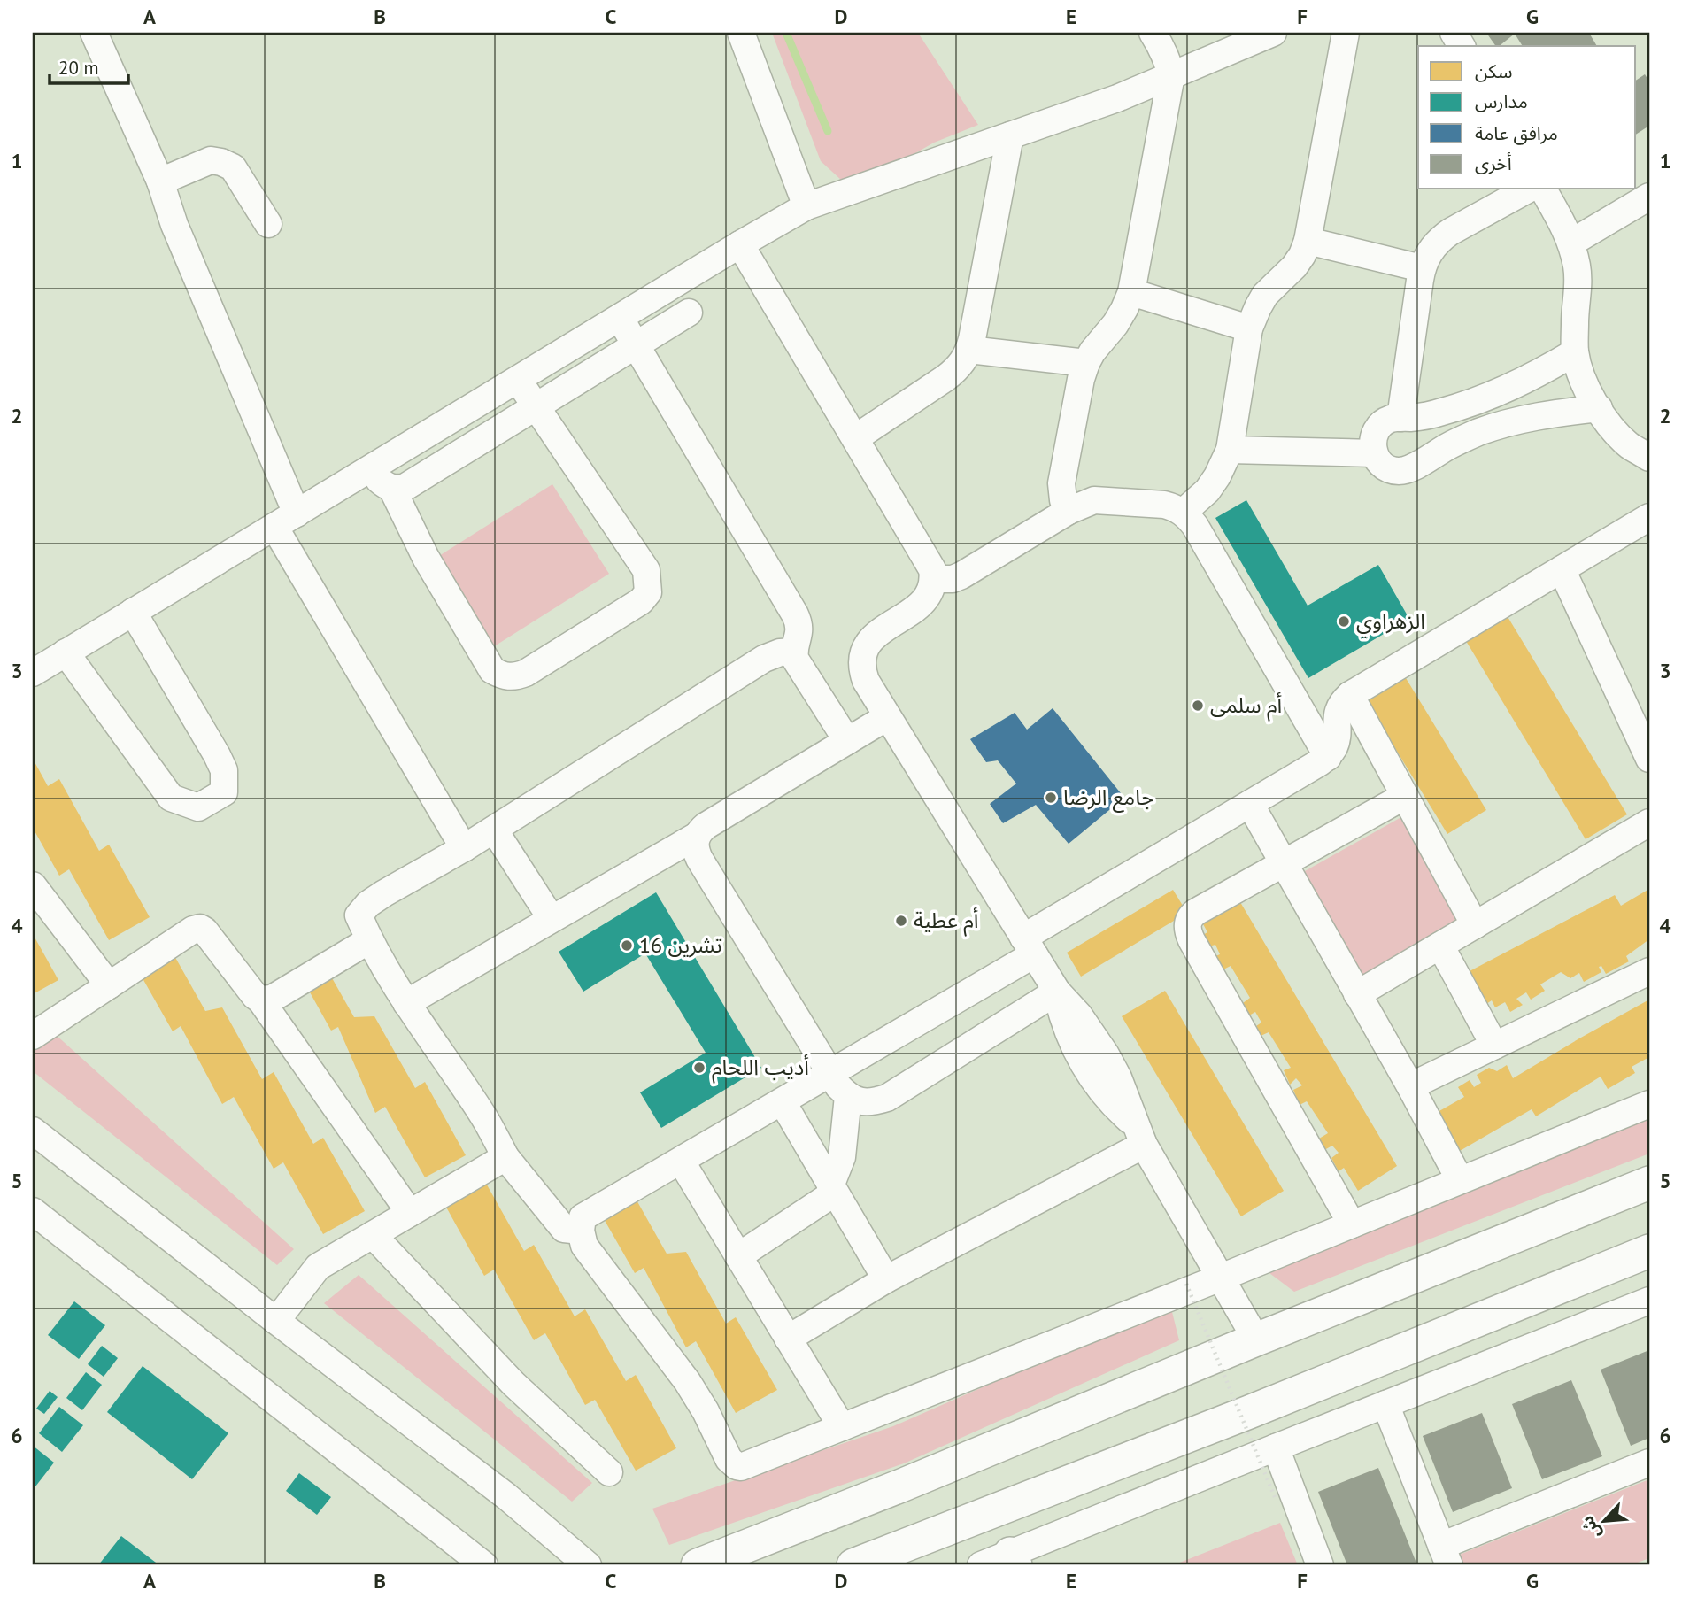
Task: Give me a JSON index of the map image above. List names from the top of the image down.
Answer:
{
  "places": [
    "الزهراوي",
    "أم سلمى",
    "جامع الرضا",
    "أم عطية",
    "16 تشرين",
    "أديب اللحام"
  ],
  "legend": [
    "سكن",
    "مدارس",
    "مرافق عامة",
    "أخرى"
  ],
  "scale_bar": "20 m",
  "north": "bottom left",
  "grid": {
    "columns": [
      "A",
      "B",
      "C",
      "D",
      "E",
      "F",
      "G"
    ],
    "rows": [
      "1",
      "2",
      "3",
      "4",
      "5",
      "6"
    ]
  }
}
